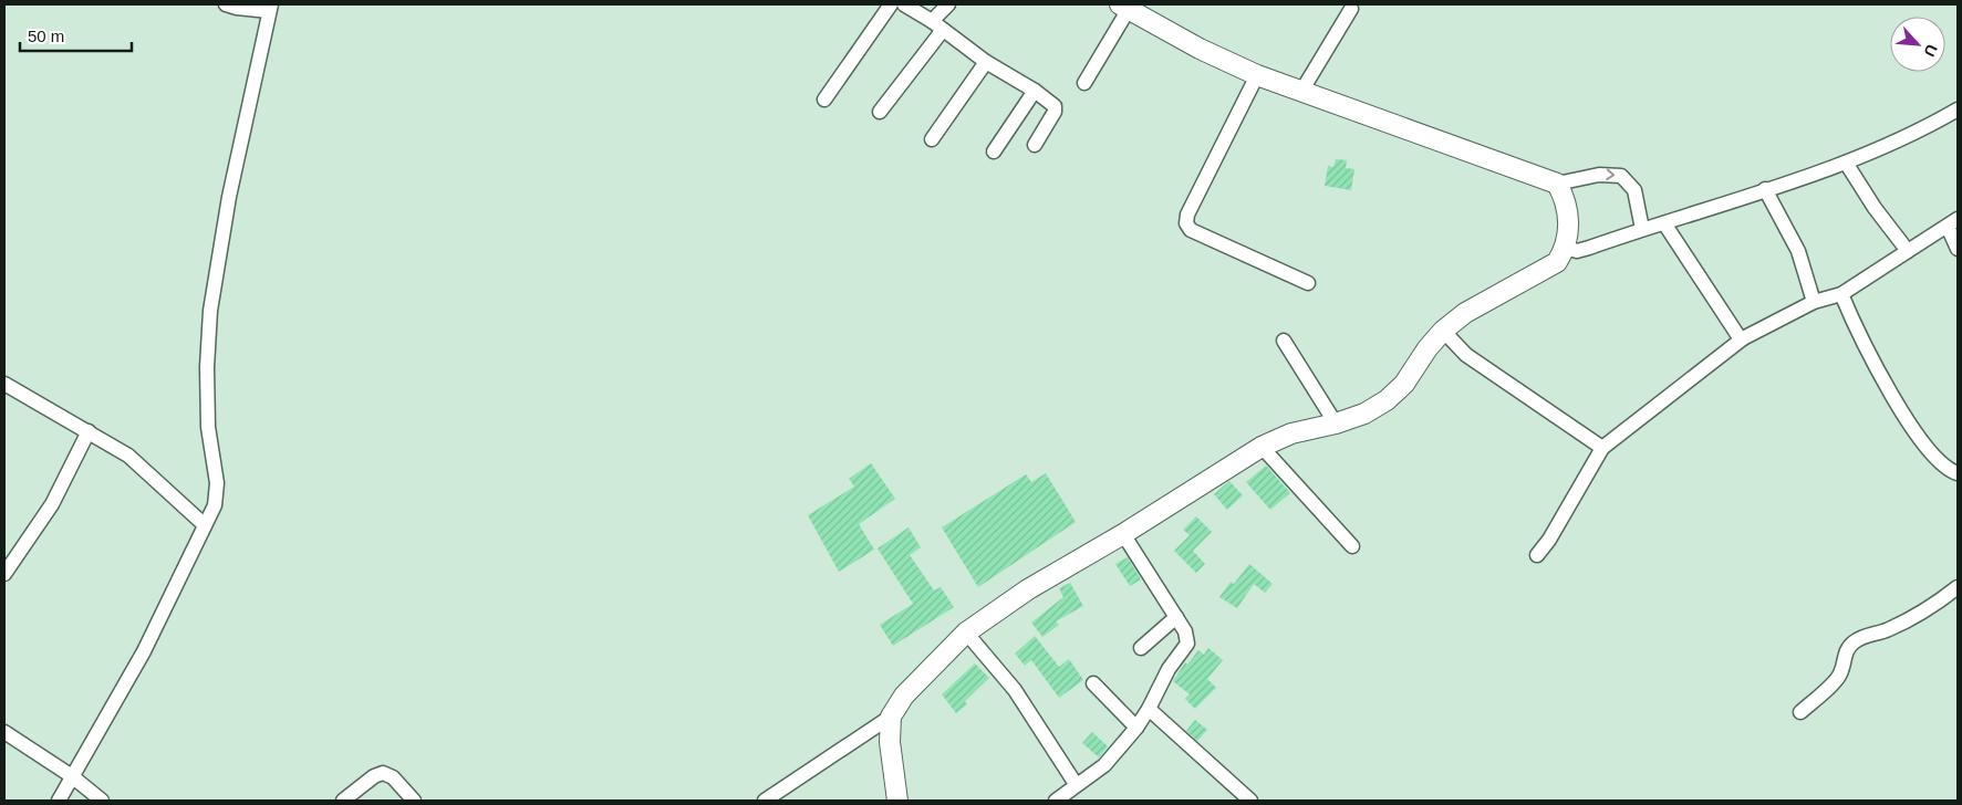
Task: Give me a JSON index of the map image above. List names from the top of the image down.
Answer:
{
  "scale_bar": "50 m",
  "north": "bottom right"
}
